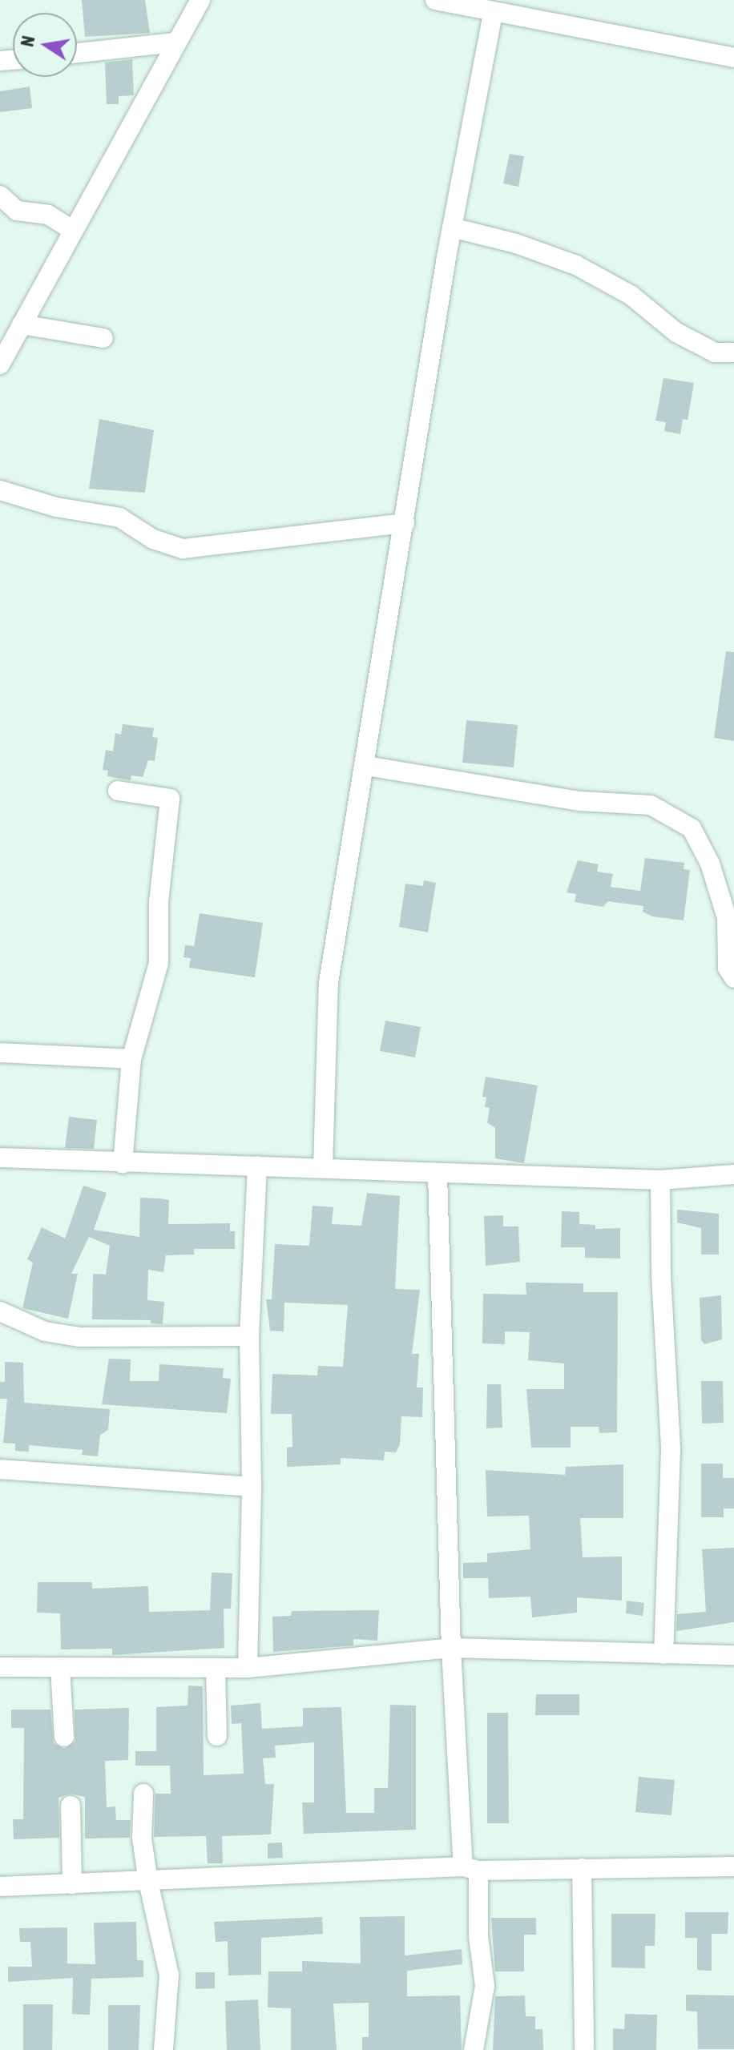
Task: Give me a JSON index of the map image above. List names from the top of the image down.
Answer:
{
  "north": "left"
}
